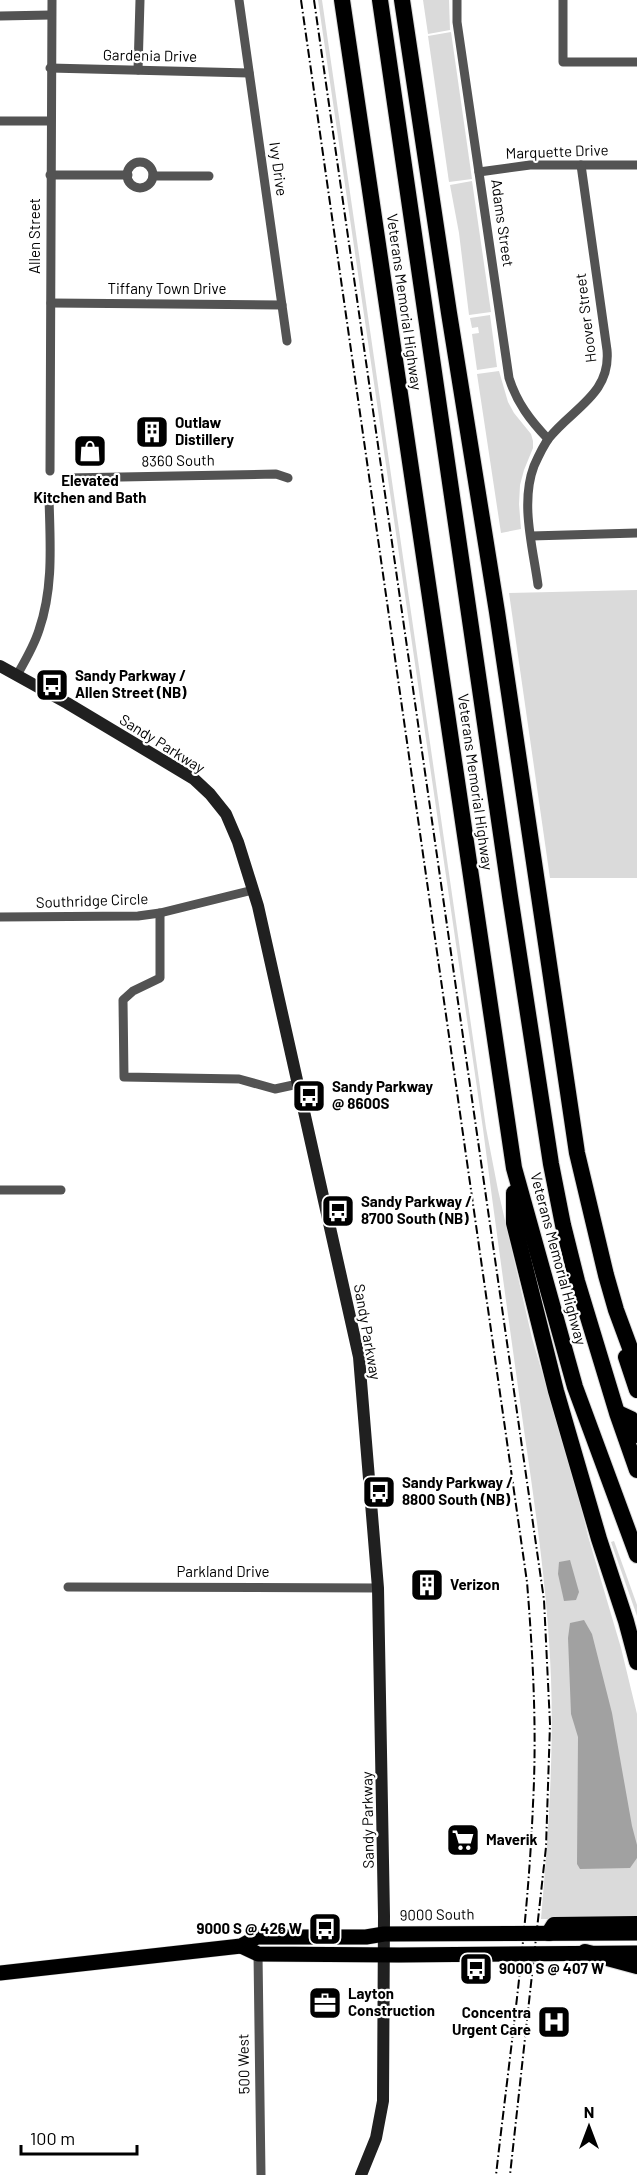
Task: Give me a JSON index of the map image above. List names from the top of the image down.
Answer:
{
  "streets": {
    "highway": ["Veterans Memorial Highway"],
    "main road": ["Sandy Parkway", "9000 South"],
    "street": [
      "Gardenia Drive",
      "Marquette Drive",
      "Ivy Drive",
      "Adams Street",
      "Allen Street",
      "Tiffany Town Drive",
      "Hoover Street",
      "8360 South",
      "Southridge Circle",
      "Parkland Drive",
      "500 West"
    ]
  },
  "crossings": [
    ["Gardenia Drive", "Ivy Drive"],
    ["Gardenia Drive", "Allen Street"],
    ["Marquette Drive", "Adams Street"],
    ["Marquette Drive", "Hoover Street"],
    ["Ivy Drive", "Tiffany Town Drive"],
    ["Adams Street", "Hoover Street"],
    ["Allen Street", "Tiffany Town Drive"],
    ["Sandy Parkway", "Southridge Circle"],
    ["Sandy Parkway", "Parkland Drive"],
    ["Sandy Parkway", "9000 South"]
  ],
  "places": {
    "building": ["Outlaw Distillery", "Verizon"],
    "shop": ["Elevated Kitchen and Bath"],
    "bus stop": [
      "Sandy Parkway / Allen Street (NB)",
      "Sandy Parkway @ 8600S",
      "Sandy Parkway / 8700 South (NB)",
      "Sandy Parkway / 8800 South (NB)",
      "9000 S @ 426 W",
      "9000 S @ 407 W"
    ],
    "supermarket": ["Maverik"],
    "office": ["Layton Construction"],
    "hospital": ["Concentra Urgent Care"]
  },
  "scale_bar": "100 m",
  "north": "top"
}
